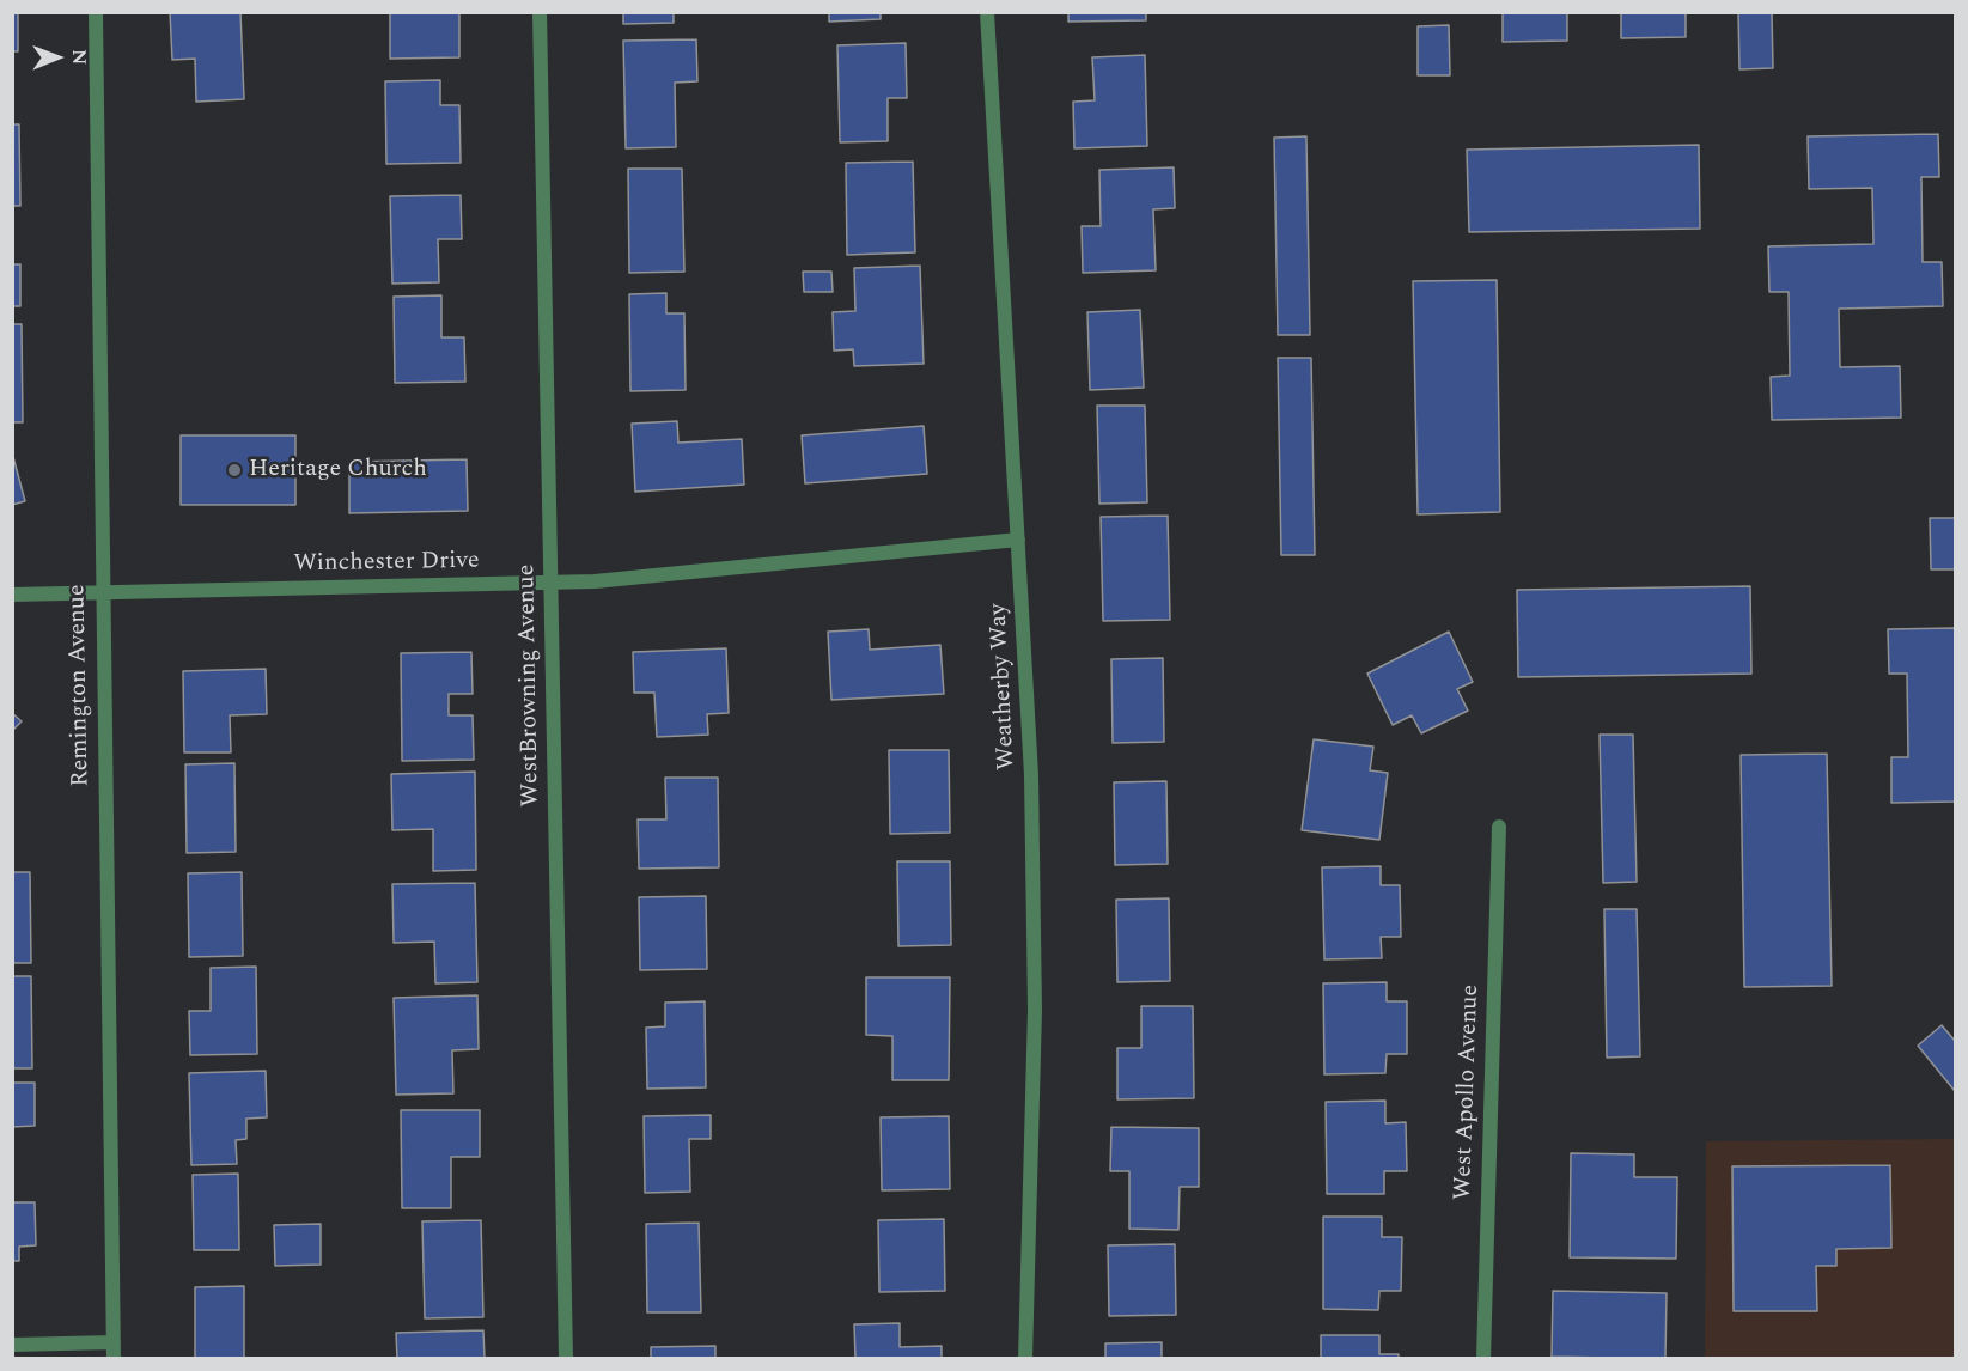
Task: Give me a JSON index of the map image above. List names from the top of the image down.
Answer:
{
  "streets": {
    "street": [
      "Winchester Drive",
      "Remington Avenue",
      "WestBrowning Avenue",
      "Weatherby Way",
      "West Apollo Avenue"
    ]
  },
  "crossings": [
    ["Winchester Drive", "Remington Avenue"],
    ["Winchester Drive", "WestBrowning Avenue"],
    ["Winchester Drive", "Weatherby Way"]
  ],
  "places": ["Heritage Church"],
  "north": "right"
}
